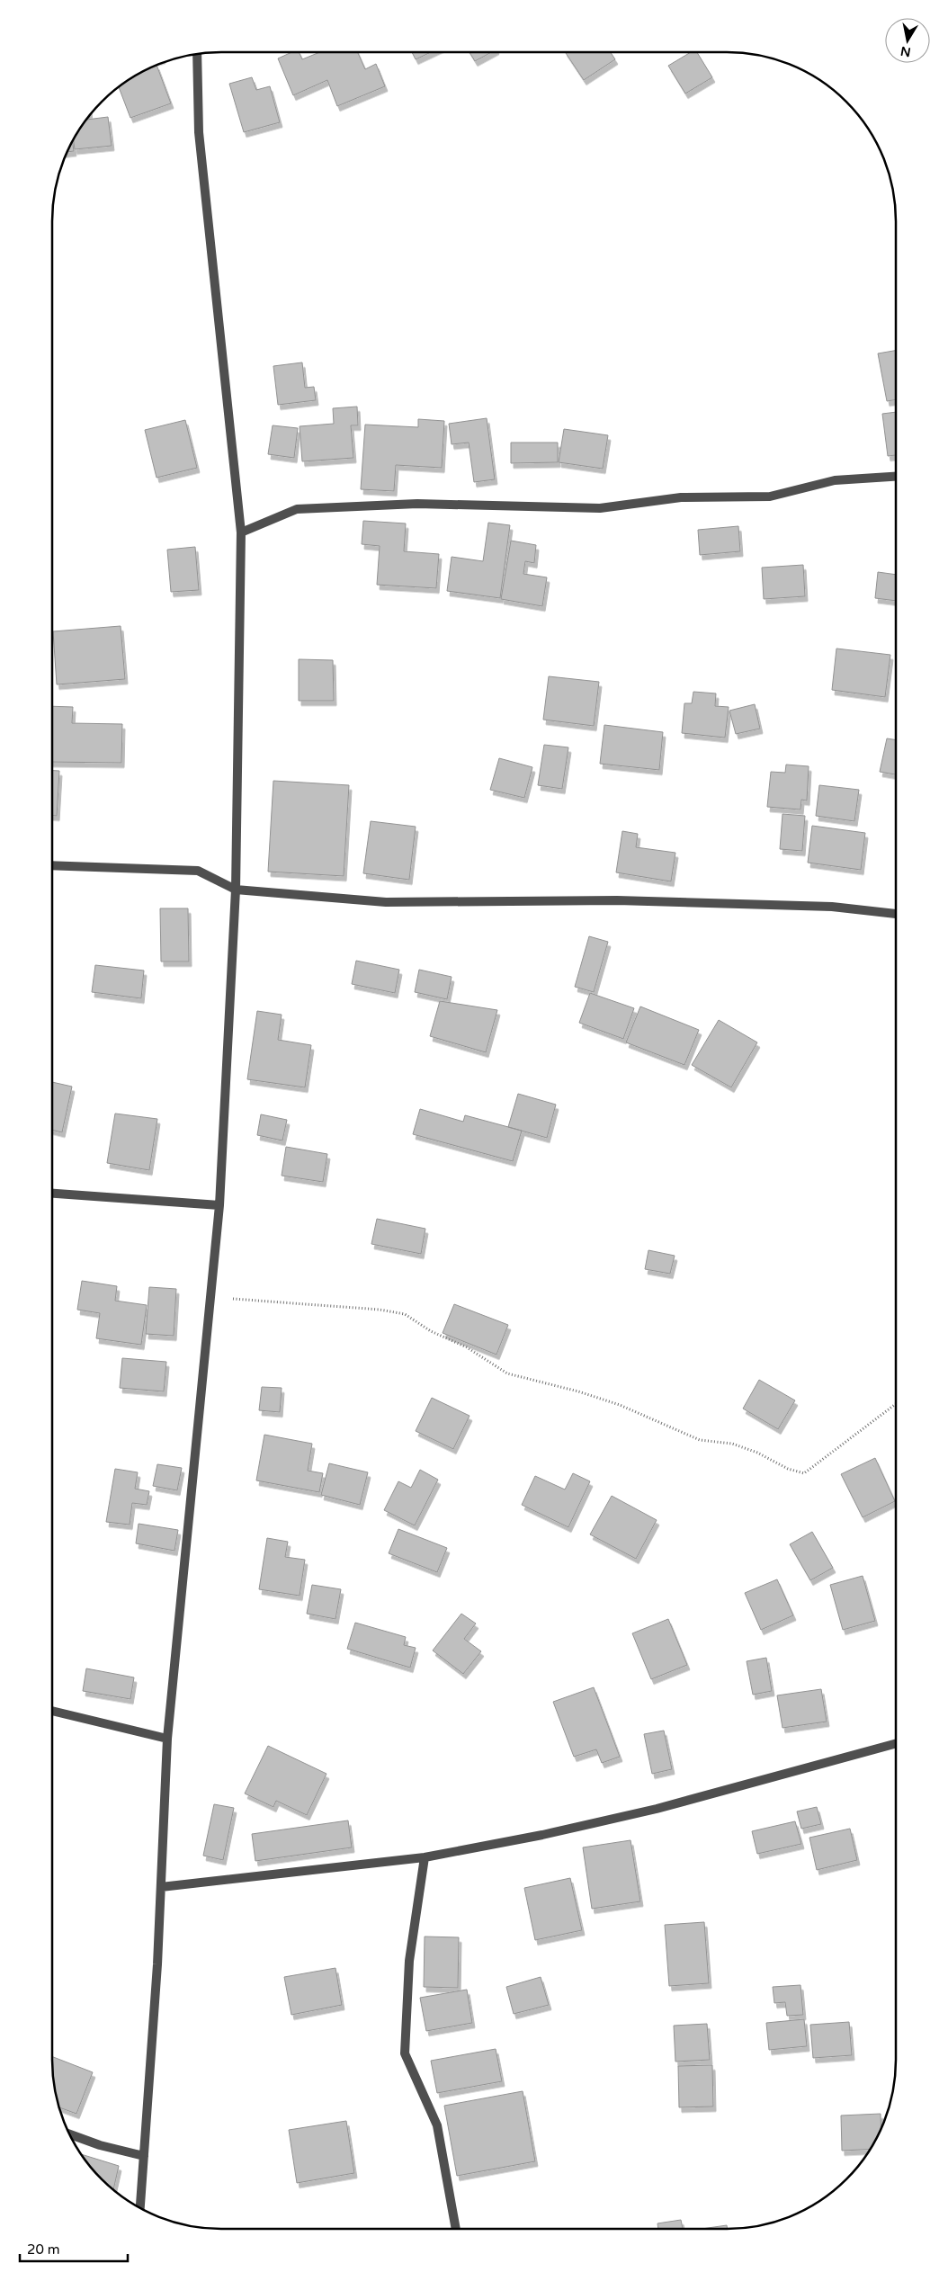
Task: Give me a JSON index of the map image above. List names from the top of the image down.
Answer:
{
  "scale_bar": "20 m",
  "north": "bottom"
}
